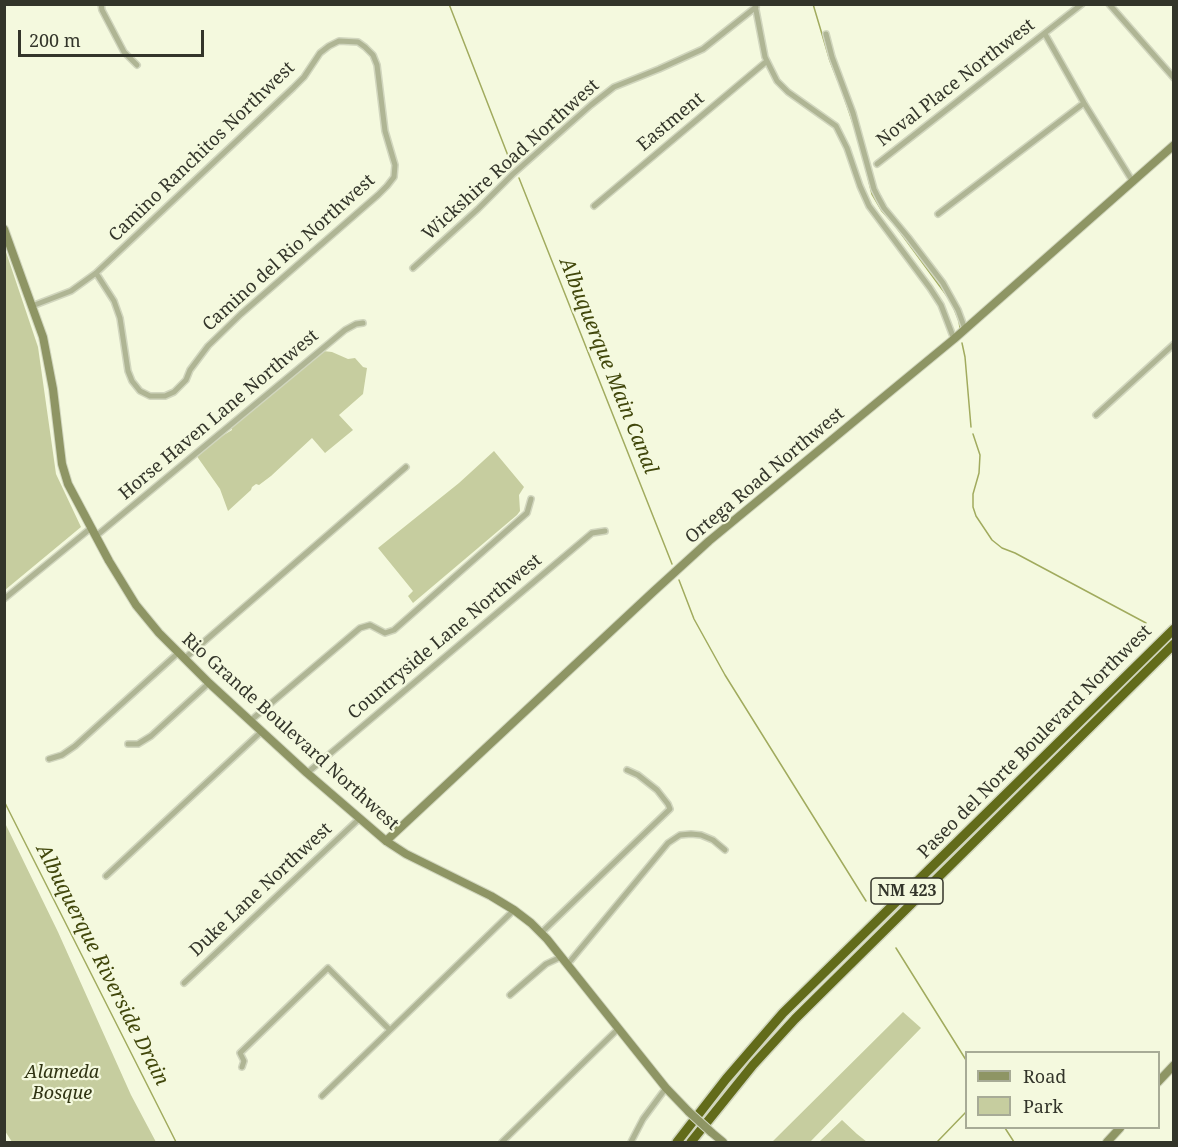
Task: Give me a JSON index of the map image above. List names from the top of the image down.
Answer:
{
  "streets": {
    "highway": ["Paseo del Norte Boulevard Northwest", "NM 423"],
    "street": [
      "Noval Place Northwest",
      "Eastment",
      "Camino Ranchitos Northwest",
      "Wickshire Road Northwest",
      "Camino del Rio Northwest",
      "Horse Haven Lane Northwest",
      "Ortega Road Northwest",
      "Countryside Lane Northwest",
      "Rio Grande Boulevard Northwest",
      "Duke Lane Northwest"
    ]
  },
  "crossings": [
    ["Camino Ranchitos Northwest", "Camino del Rio Northwest"],
    ["Camino Ranchitos Northwest", "Rio Grande Boulevard Northwest"],
    ["Horse Haven Lane Northwest", "Rio Grande Boulevard Northwest"],
    ["Ortega Road Northwest", "Rio Grande Boulevard Northwest"],
    ["Countryside Lane Northwest", "Rio Grande Boulevard Northwest"],
    ["Rio Grande Boulevard Northwest", "Duke Lane Northwest"]
  ],
  "water": ["Albuquerque Main Canal", "Albuquerque Riverside Drain"],
  "parks": ["Alameda Bosque"],
  "legend": ["Road", "Park"],
  "scale_bar": "200 m"
}
